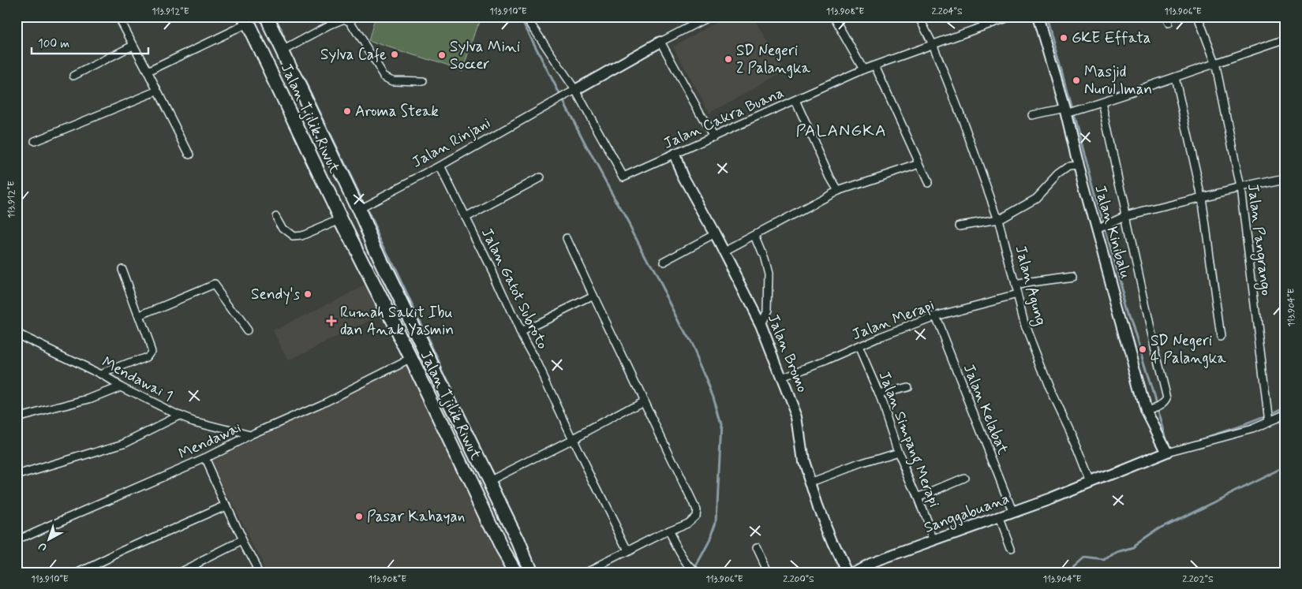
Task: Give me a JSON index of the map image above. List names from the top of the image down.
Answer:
{
  "streets": {
    "highway": ["Jalan Tjilik Riwut"],
    "street": [
      "Jalan Cakra Buana",
      "Jalan Rinjani",
      "Jalan Kinibalu",
      "Jalan Pangrango",
      "Jalan Agung",
      "Jalan Gatot Subroto",
      "Jalan Merapi",
      "Jalan Bromo",
      "Mendawai 1",
      "Jalan Kelabat",
      "Jalan Simpang Merapi",
      "Mendawai",
      "Sanggabuana"
    ]
  },
  "crossings": [
    ["Jalan Tjilik Riwut", "Jalan Rinjani"],
    ["Jalan Tjilik Riwut", "Mendawai"],
    ["Jalan Cakra Buana", "Jalan Rinjani"],
    ["Jalan Cakra Buana", "Jalan Agung"],
    ["Jalan Cakra Buana", "Jalan Bromo"],
    ["Jalan Rinjani", "Jalan Gatot Subroto"],
    ["Jalan Agung", "Jalan Merapi"],
    ["Jalan Agung", "Sanggabuana"],
    ["Jalan Merapi", "Jalan Bromo"],
    ["Jalan Merapi", "Jalan Kelabat"],
    ["Jalan Merapi", "Jalan Simpang Merapi"],
    ["Mendawai 1", "Mendawai"],
    ["Jalan Kelabat", "Sanggabuana"],
    ["Jalan Simpang Merapi", "Sanggabuana"]
  ],
  "districts": ["PALANGKA"],
  "places": {
    "other": [
      "GKE Effata",
      "Sylva Cafe",
      "Sylva Mini Soccer",
      "SD Negeri 2 Palangka",
      "Masjid Nurul Iman",
      "Aroma Steak",
      "Sendy's",
      "SD Negeri 4 Palangka",
      "Pasar Kahayan"
    ],
    "health": ["Rumah Sakit Ibu dan Anak Yasmin"]
  },
  "scale_bar": "100 m",
  "north": "bottom left",
  "coordinates": [
    "113.912°E",
    "113.910°E",
    "113.908°E",
    "2.204°S",
    "113.906°E",
    "113.904°E",
    "2.200°S",
    "2.202°S"
  ]
}
